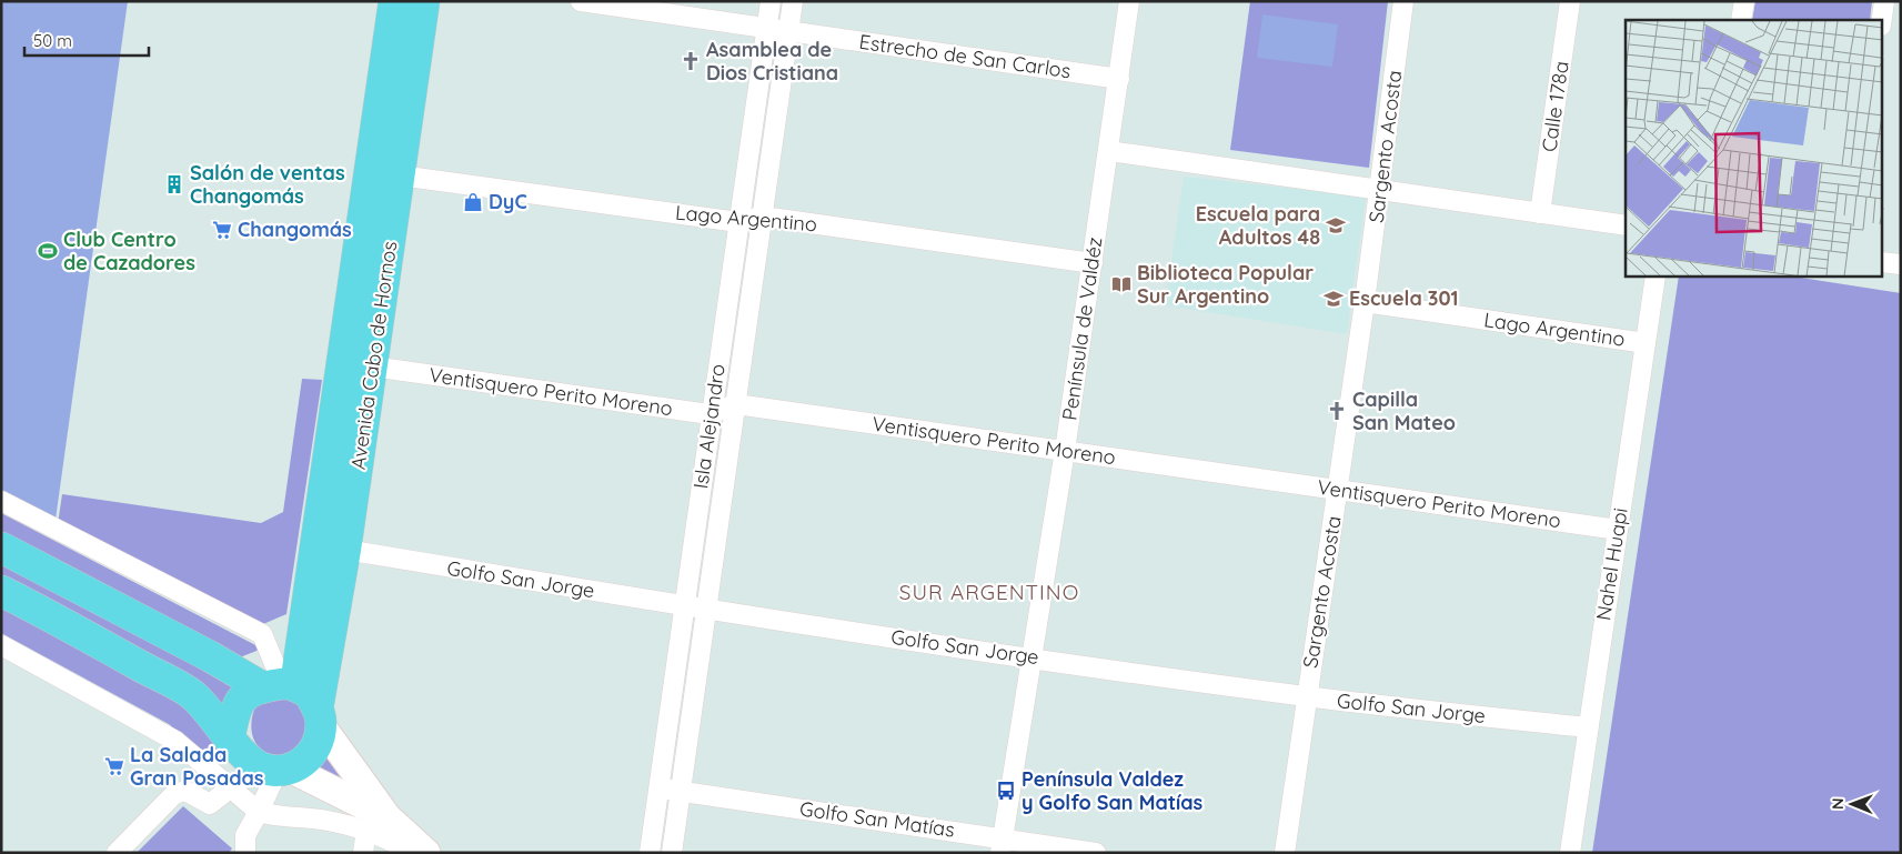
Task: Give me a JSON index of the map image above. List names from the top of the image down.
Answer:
{
  "streets": {
    "main road": ["Avenida Cabo de Hornos"],
    "street": [
      "Estrecho de San Carlos",
      "Calle 178a",
      "Sargento Acosta",
      "Lago Argentino",
      "Península de Valdéz",
      "Ventisquero Perito Moreno",
      "Isla Alejandro",
      "Nahel Huapi",
      "Golfo San Jorge",
      "Golfo San Matías"
    ]
  },
  "crossings": [
    ["Estrecho de San Carlos", "Península de Valdéz"],
    ["Estrecho de San Carlos", "Isla Alejandro"],
    ["Sargento Acosta", "Lago Argentino"],
    ["Sargento Acosta", "Ventisquero Perito Moreno"],
    ["Sargento Acosta", "Golfo San Jorge"],
    ["Lago Argentino", "Península de Valdéz"],
    ["Lago Argentino", "Avenida Cabo de Hornos"],
    ["Lago Argentino", "Isla Alejandro"],
    ["Lago Argentino", "Nahel Huapi"],
    ["Península de Valdéz", "Ventisquero Perito Moreno"],
    ["Península de Valdéz", "Golfo San Jorge"],
    ["Península de Valdéz", "Golfo San Matías"],
    ["Avenida Cabo de Hornos", "Ventisquero Perito Moreno"],
    ["Avenida Cabo de Hornos", "Golfo San Jorge"],
    ["Ventisquero Perito Moreno", "Isla Alejandro"],
    ["Ventisquero Perito Moreno", "Nahel Huapi"],
    ["Isla Alejandro", "Golfo San Jorge"],
    ["Isla Alejandro", "Golfo San Matías"],
    ["Nahel Huapi", "Golfo San Jorge"]
  ],
  "districts": ["SUR ARGENTINO"],
  "places": {
    "church": ["Asamblea de Dios Cristiana", "Capilla San Mateo"],
    "building": ["Salón de ventas Changomás"],
    "shop": ["DyC"],
    "school or university": ["Escuela para Adultos 48", "Escuela 301"],
    "supermarket": ["Changomás", "La Salada Gran Posadas"],
    "sports": ["Club Centro de Cazadores"],
    "library": ["Biblioteca Popular Sur Argentino"],
    "bus stop": ["Península Valdez y Golfo San Matías"]
  },
  "scale_bar": "50 m",
  "north": "left"
}
